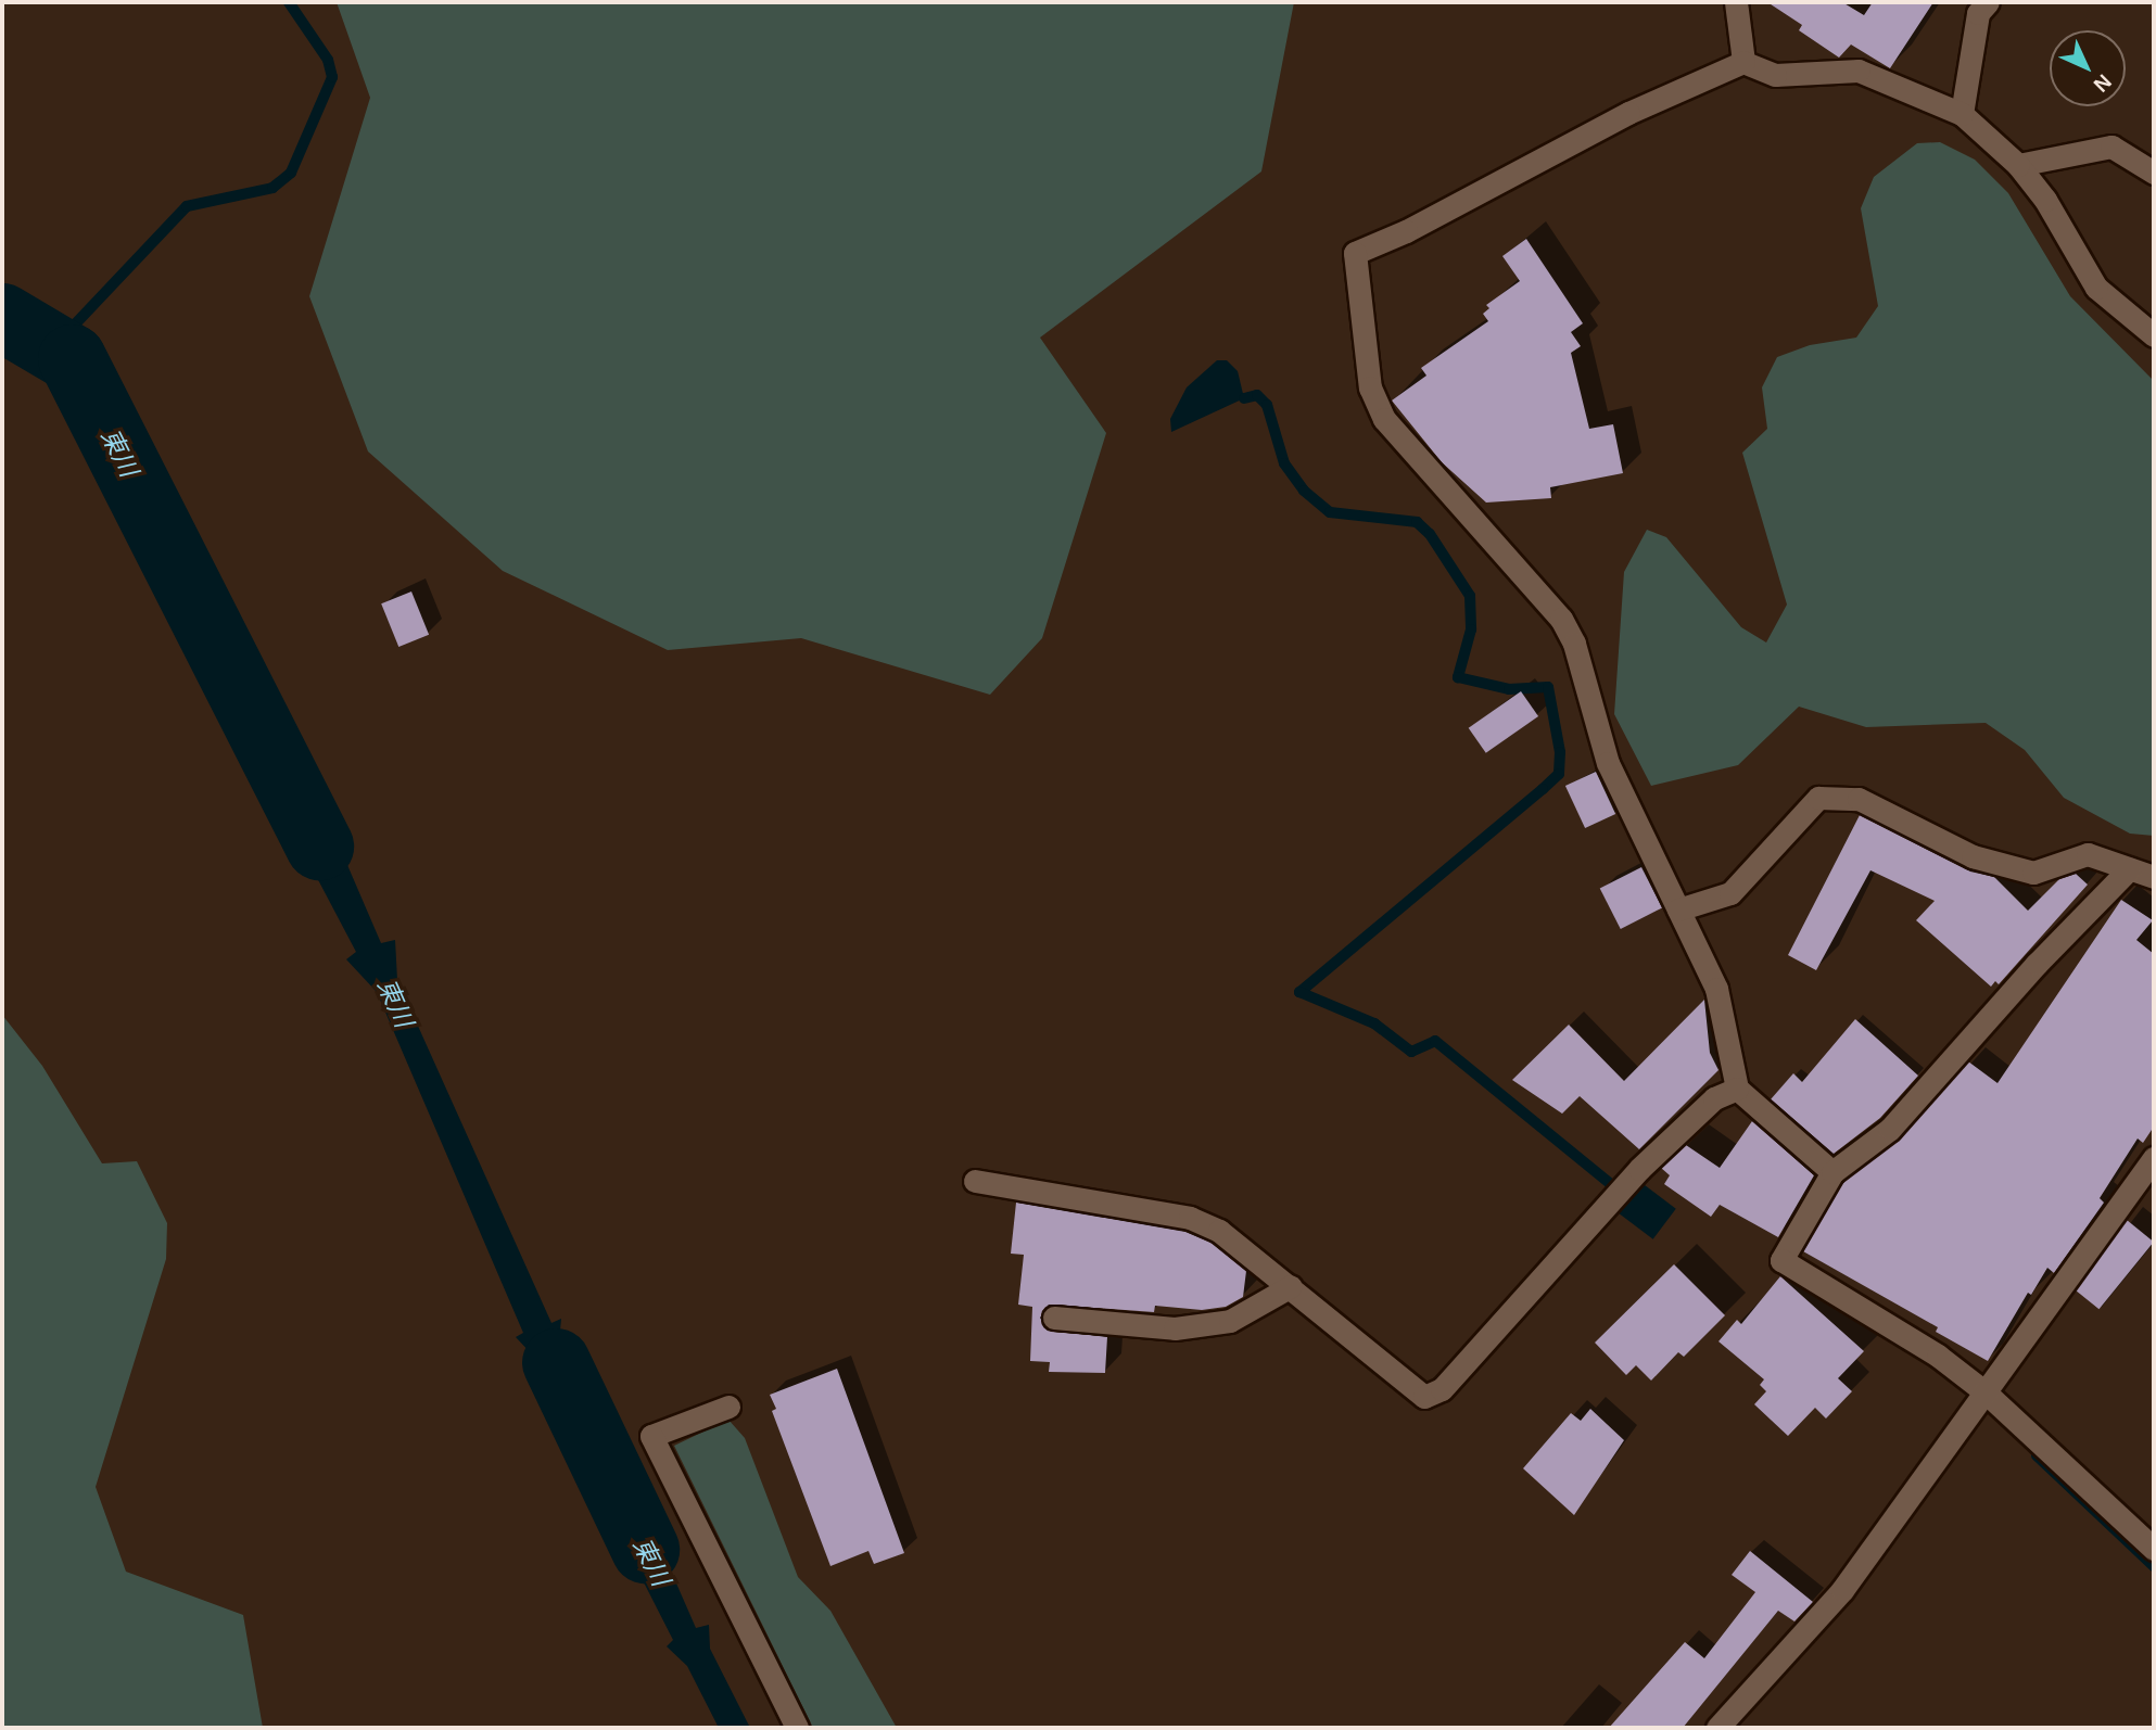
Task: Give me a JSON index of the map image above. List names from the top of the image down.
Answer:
{
  "water": ["東川"],
  "north": "bottom right"
}
